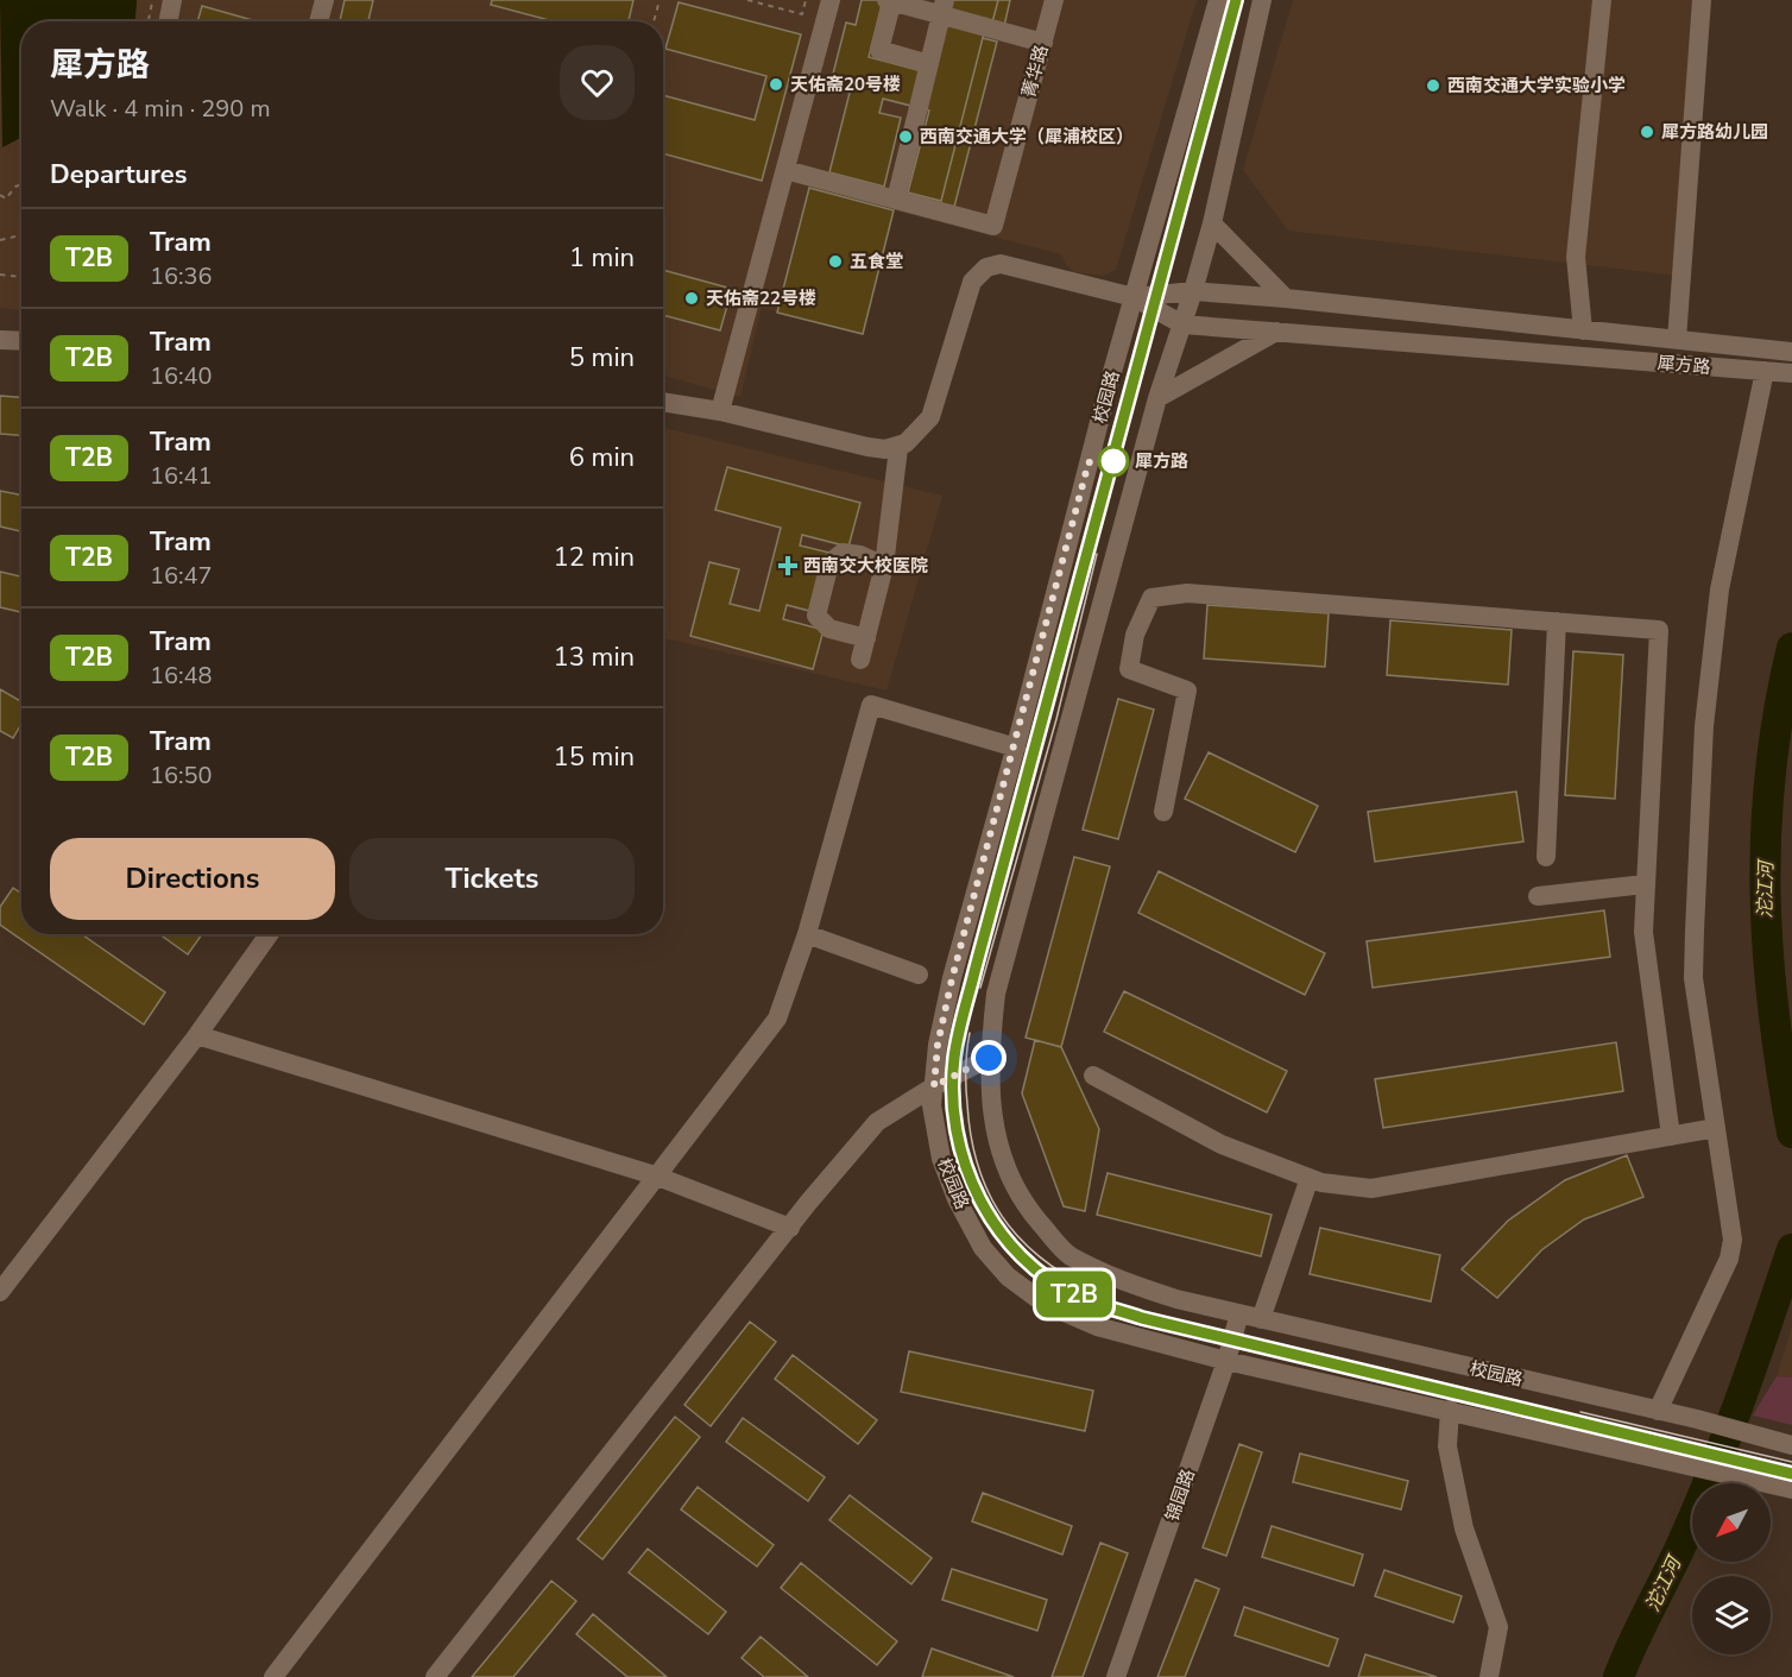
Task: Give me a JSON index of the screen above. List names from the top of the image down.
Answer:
{
  "streets": {
    "street": [
      "菁华路",
      "犀方路",
      "校园路",
      "锦园路"
    ]
  },
  "crossings": [
    ["犀方路", "校园路"],
    ["校园路", "锦园路"]
  ],
  "water": ["沱江河"],
  "places": {
    "other": [
      "天佑斋20号楼",
      "西南交通大学实验小学",
      "犀方路幼儿园",
      "西南交通大学（犀浦校区）",
      "五食堂",
      "天佑斋22号楼",
      "犀方路"
    ],
    "health": ["西南交大校医院"]
  },
  "lines": ["tram line T2B"],
  "north": "bottom left",
  "page": {
    "on_map": "T2B",
    "heading": [
      ["犀方路", "Walk · 4 min · 290 m"],
      "Departures"
    ],
    "list": [
      {
        "mark": "T2B",
        "name": "Tram",
        "note": "16:36",
        "value": "1 min"
      },
      {
        "mark": "T2B",
        "name": "Tram",
        "note": "16:40",
        "value": "5 min"
      },
      {
        "mark": "T2B",
        "name": "Tram",
        "note": "16:41",
        "value": "6 min"
      },
      {
        "mark": "T2B",
        "name": "Tram",
        "note": "16:47",
        "value": "12 min"
      },
      {
        "mark": "T2B",
        "name": "Tram",
        "note": "16:48",
        "value": "13 min"
      },
      {
        "mark": "T2B",
        "name": "Tram",
        "note": "16:50",
        "value": "15 min"
      }
    ],
    "buttons": ["Directions", "Tickets"]
  }
}
